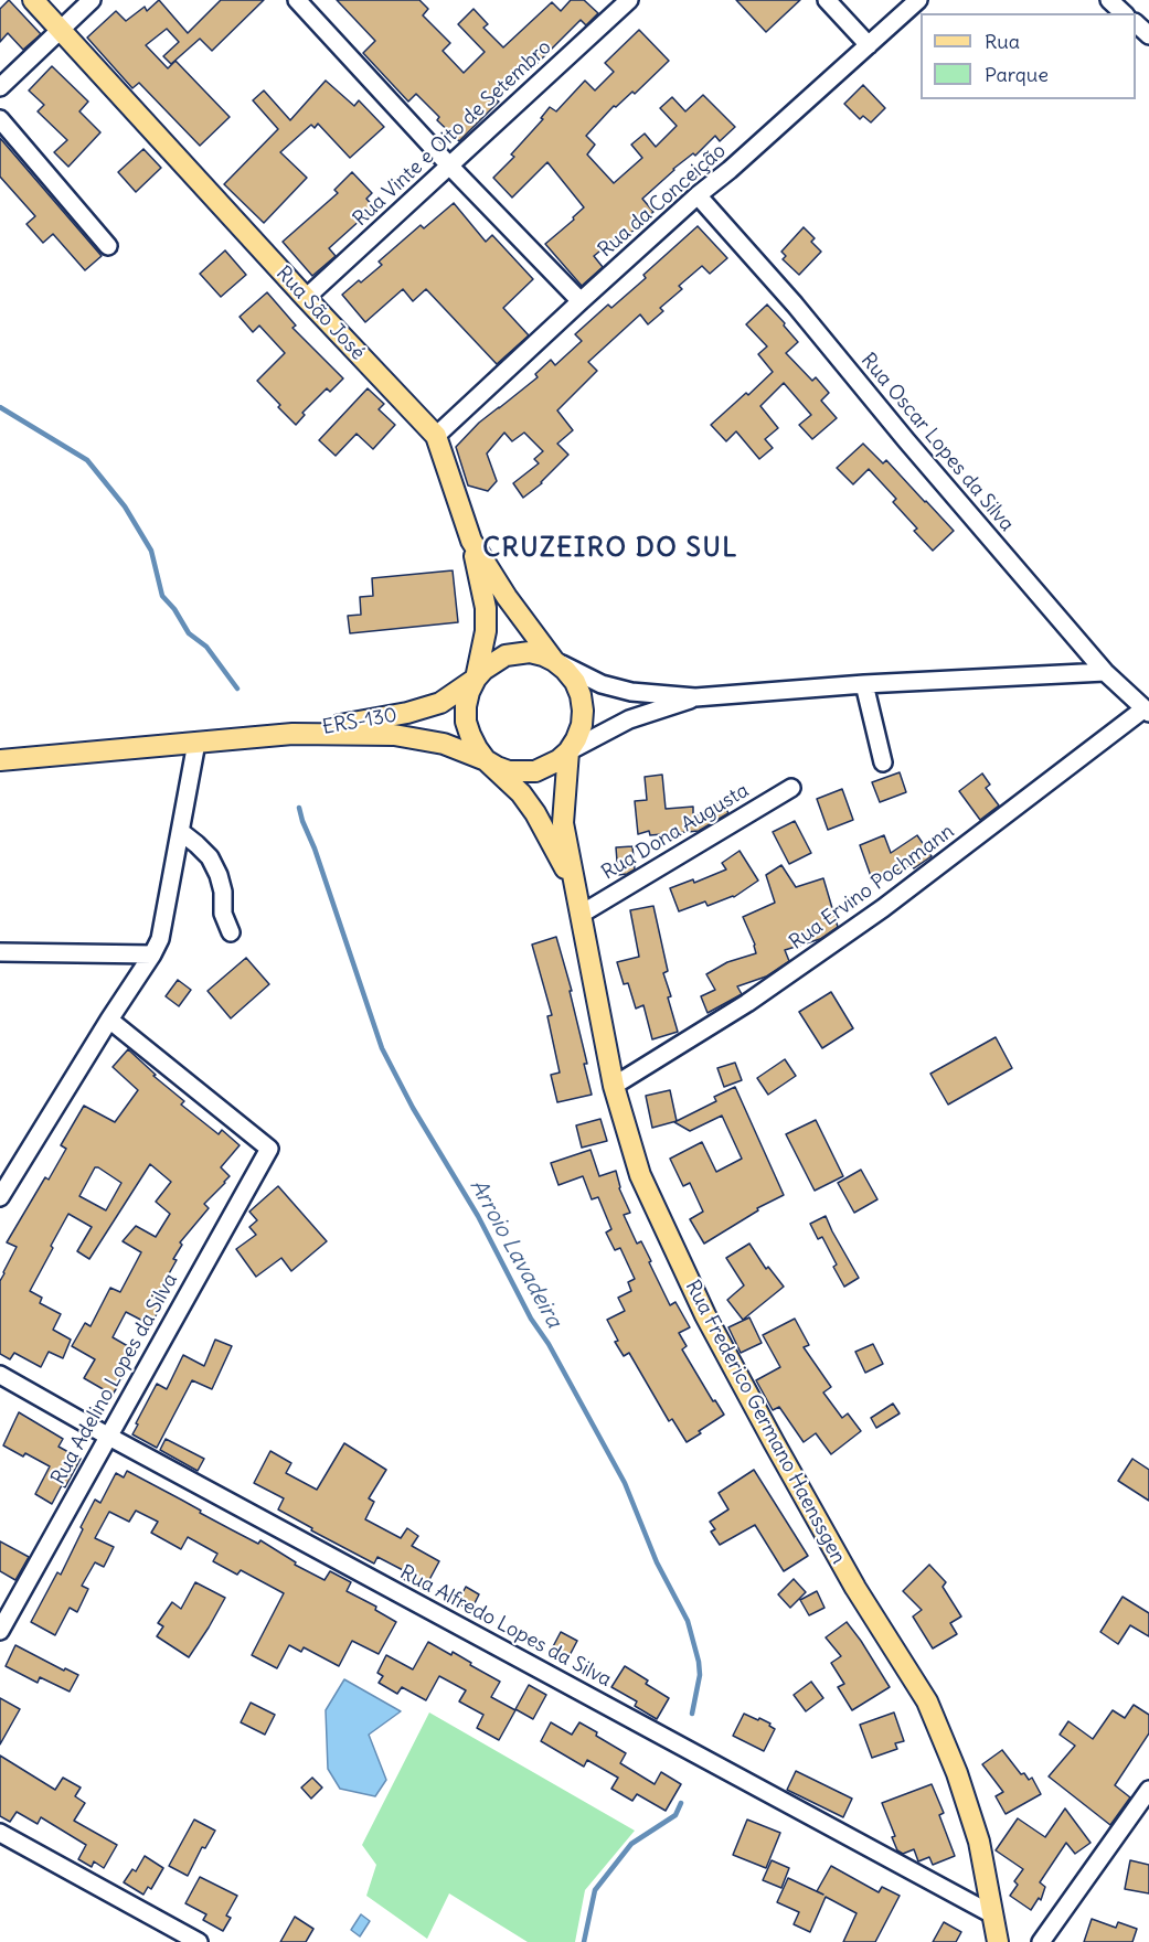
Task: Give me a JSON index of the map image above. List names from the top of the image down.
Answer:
{
  "streets": {
    "main road": ["Rua São José", "ERS-130", "Rua Frederico Germano Haenssgen"],
    "street": [
      "Rua Vinte e Oito de Setembro",
      "Rua da Conceição",
      "Rua Oscar Lopes da Silva",
      "Rua Dona Augusta",
      "Rua Ervino Pochmann",
      "Rua Adelino Lopes da Silva",
      "Rua Alfredo Lopes da Silva"
    ]
  },
  "crossings": [
    ["Rua Vinte e Oito de Setembro", "Rua São José"],
    ["Rua da Conceição", "Rua São José"],
    ["Rua da Conceição", "Rua Oscar Lopes da Silva"],
    ["Rua São José", "ERS-130"],
    ["Rua Oscar Lopes da Silva", "Rua Ervino Pochmann"],
    ["Rua Dona Augusta", "Rua Frederico Germano Haenssgen"],
    ["Rua Ervino Pochmann", "Rua Frederico Germano Haenssgen"],
    ["Rua Adelino Lopes da Silva", "Rua Alfredo Lopes da Silva"],
    ["Rua Frederico Germano Haenssgen", "Rua Alfredo Lopes da Silva"]
  ],
  "districts": ["CRUZEIRO DO SUL"],
  "water": ["Arroio Lavadeira"],
  "legend": ["Rua", "Parque"]
}
